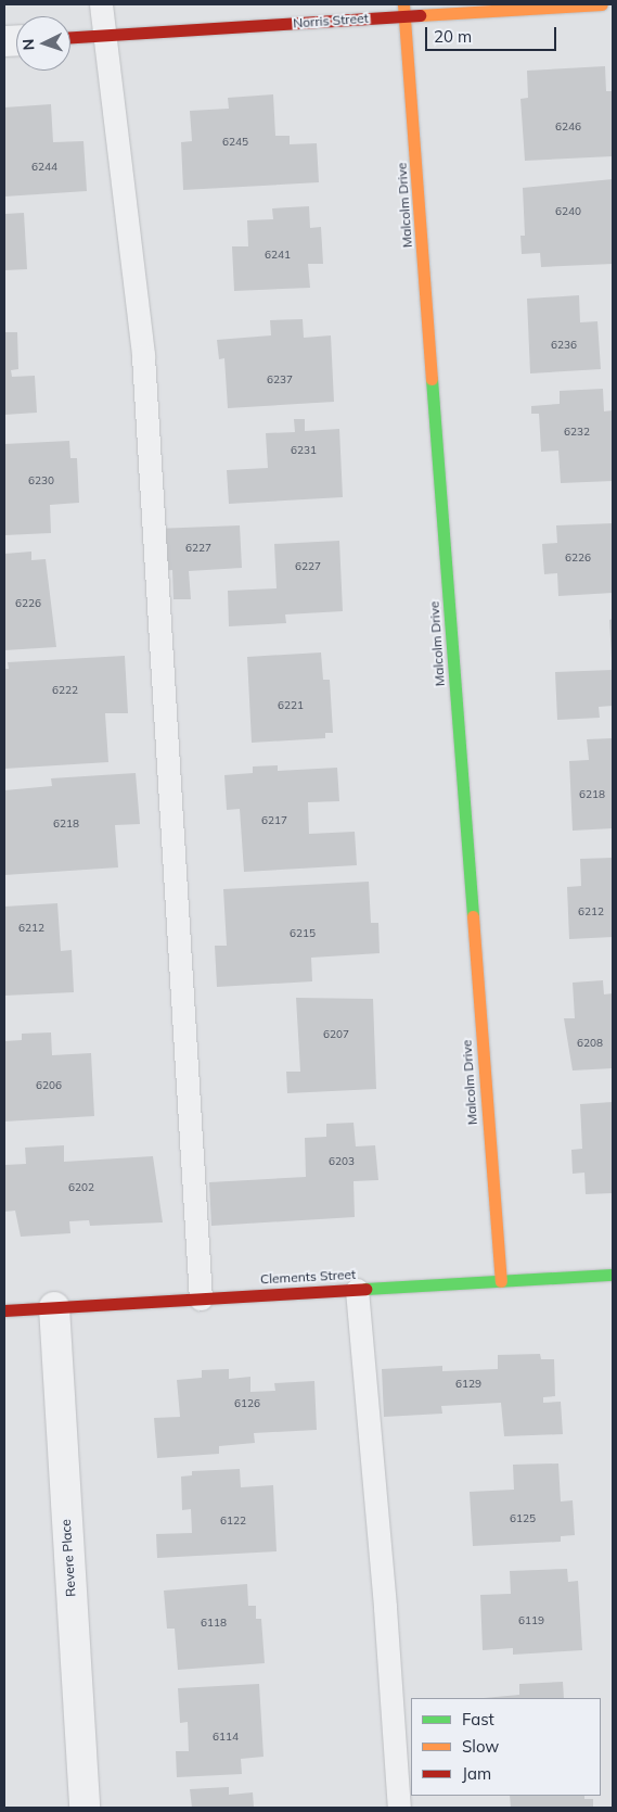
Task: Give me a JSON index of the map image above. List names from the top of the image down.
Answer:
{
  "streets": {
    "street": [
      "Norris Street",
      "Malcolm Drive",
      "Clements Street",
      "Revere Place"
    ]
  },
  "crossings": [
    ["Norris Street", "Malcolm Drive"],
    ["Malcolm Drive", "Clements Street"],
    ["Clements Street", "Revere Place"]
  ],
  "house_numbers": [
    "6246",
    "6245",
    "6244",
    "6240",
    "6241",
    "6236",
    "6237",
    "6232",
    "6231",
    "6230",
    "6227",
    "6226",
    "6227",
    "6226",
    "6222",
    "6221",
    "6218",
    "6217",
    "6218",
    "6212",
    "6212",
    "6215",
    "6207",
    "6208",
    "6206",
    "6203",
    "6202",
    "6129",
    "6126",
    "6125",
    "6122",
    "6119",
    "6118",
    "6114"
  ],
  "legend": ["Fast", "Slow", "Jam"],
  "scale_bar": "20 m",
  "north": "left"
}
